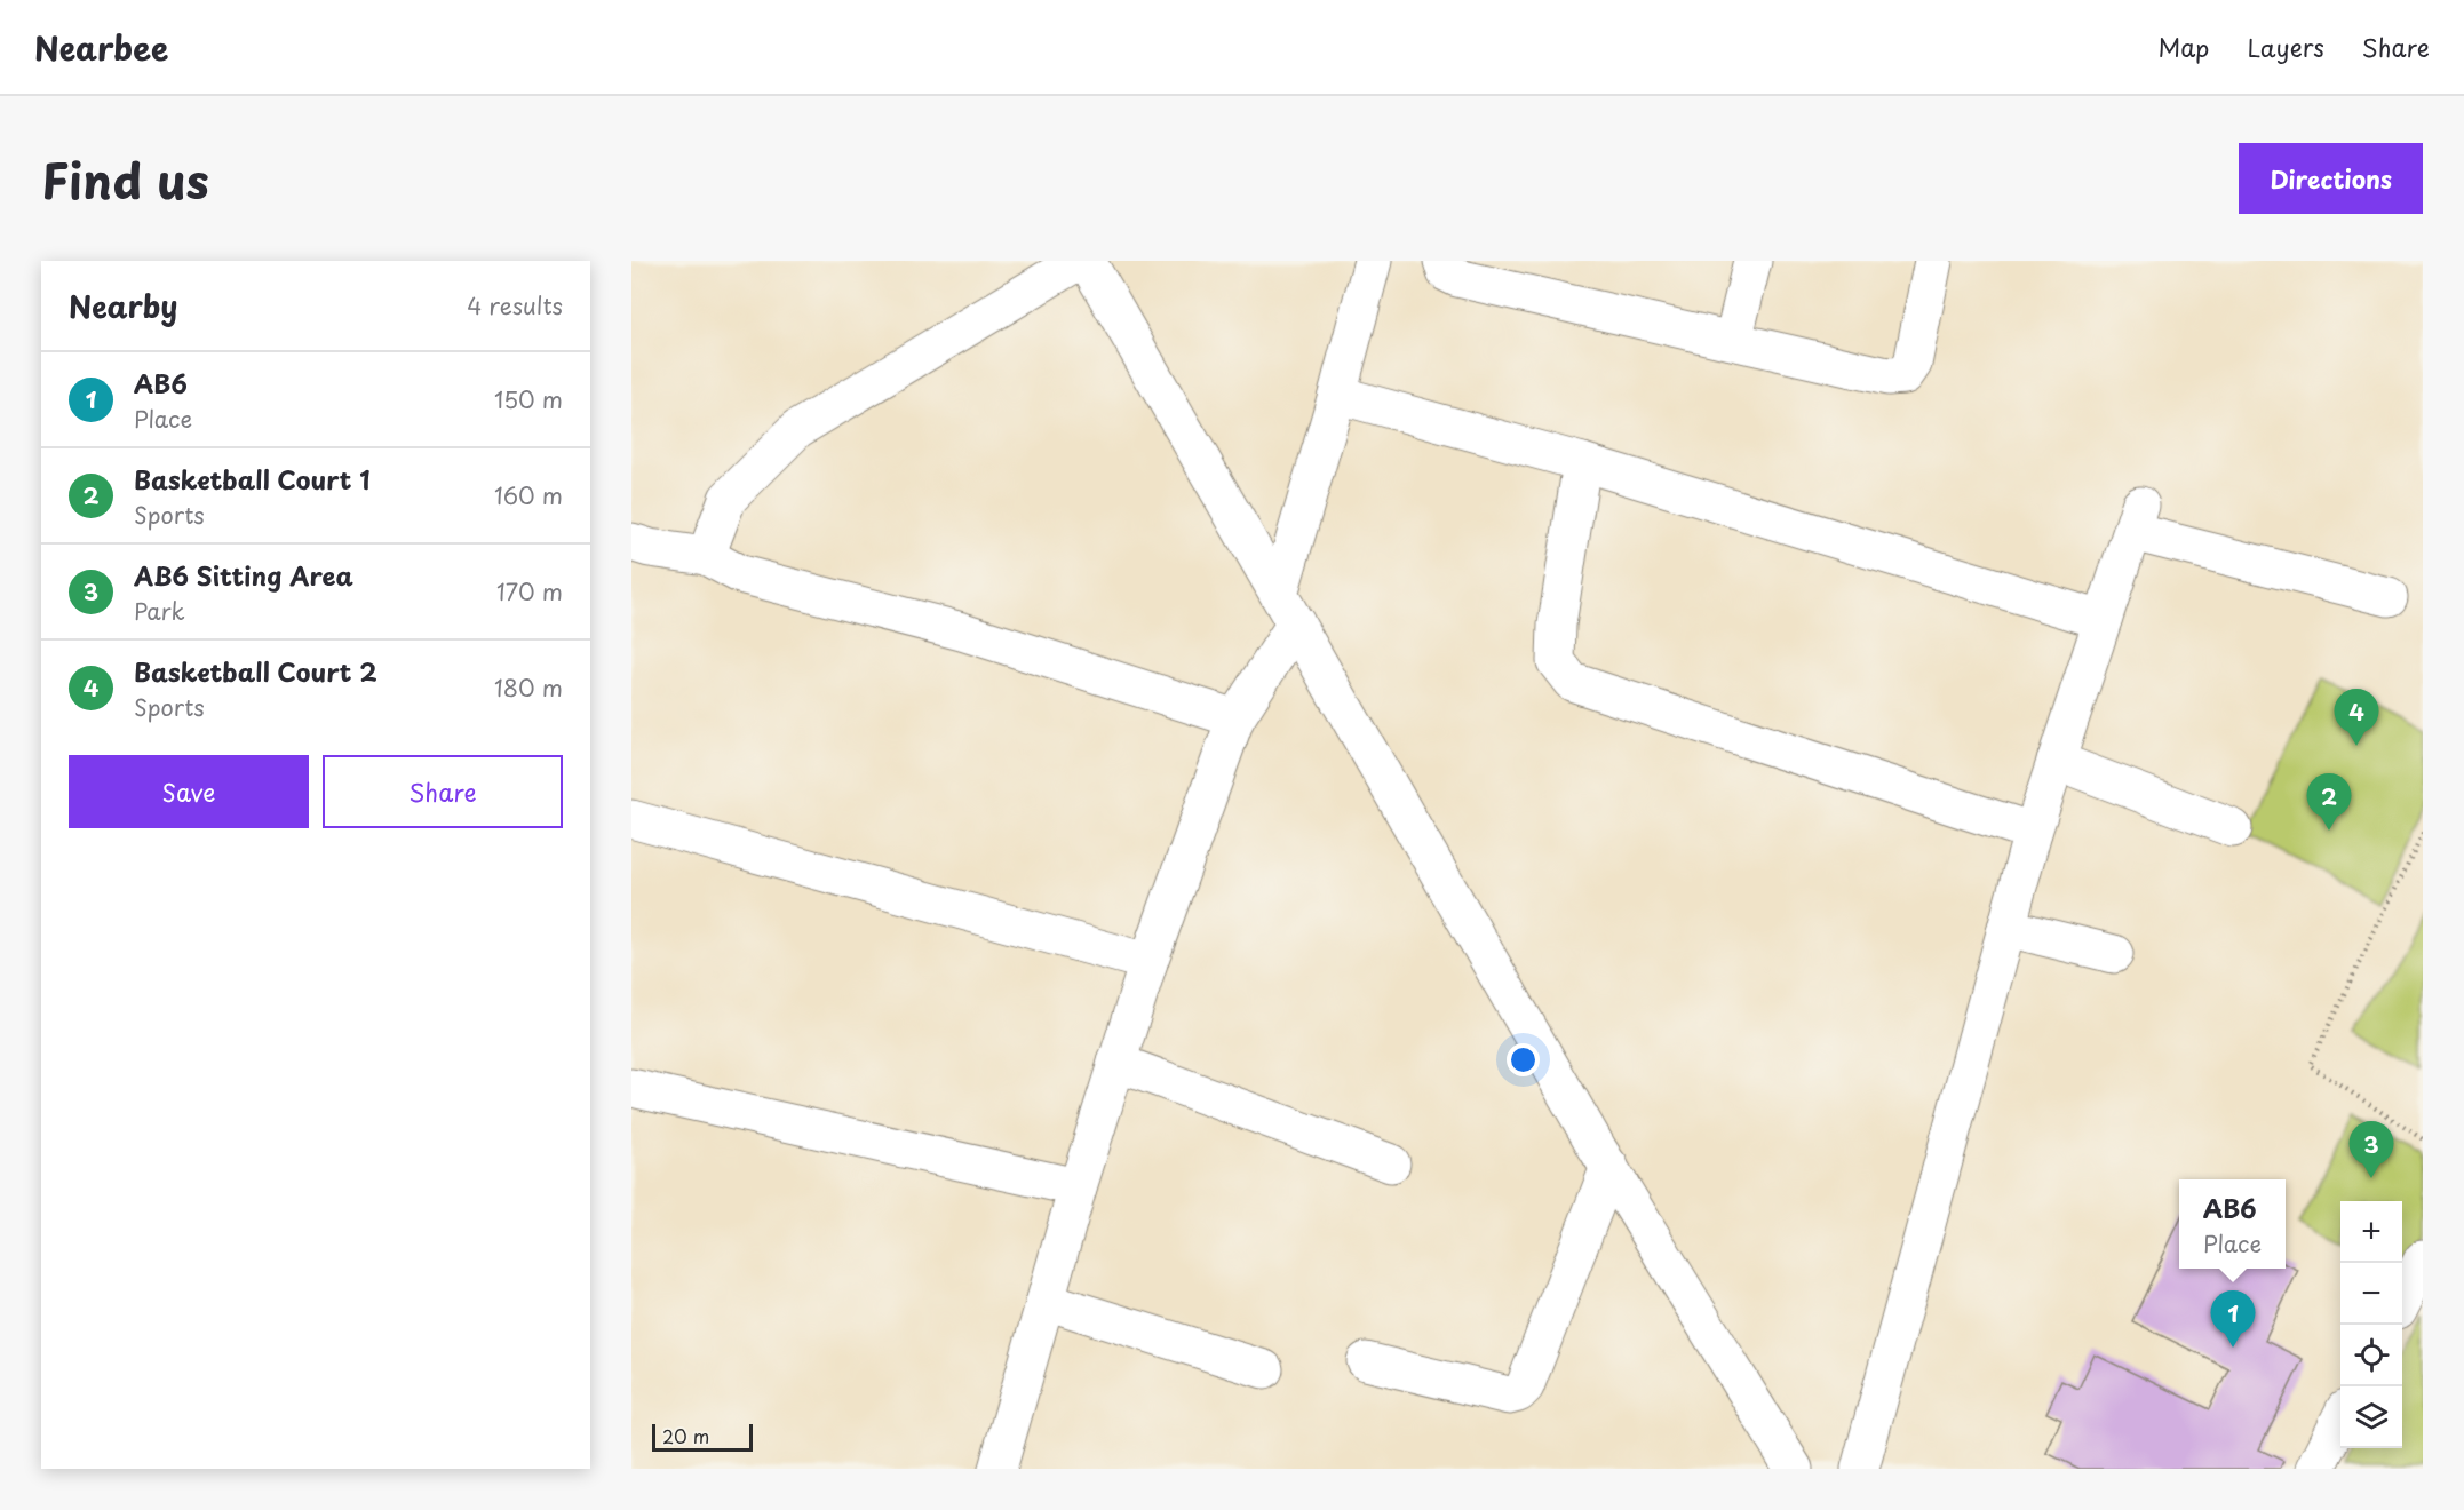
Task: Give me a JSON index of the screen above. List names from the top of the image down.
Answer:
{
  "scale_bar": "20 m",
  "page": {
    "header": "Nearbee",
    "nav": ["Map", "Layers", "Share"],
    "title": "Find us",
    "buttons": [
      "Directions",
      ["Save", "Share"]
    ],
    "heading": ["Nearby", "4 results"],
    "list": [
      {
        "mark": "1",
        "name": "AB6",
        "note": "Place",
        "value": "150 m"
      },
      {
        "mark": "2",
        "name": "Basketball Court 1",
        "note": "Sports",
        "value": "160 m"
      },
      {
        "mark": "3",
        "name": "AB6 Sitting Area",
        "note": "Park",
        "value": "170 m"
      },
      {
        "mark": "4",
        "name": "Basketball Court 2",
        "note": "Sports",
        "value": "180 m"
      }
    ],
    "pins": [
      "4",
      "2",
      "3",
      "1"
    ],
    "popup": ["AB6", "Place"],
    "map_buttons": ["+", "−"],
    "scale": "20 m"
  }
}
